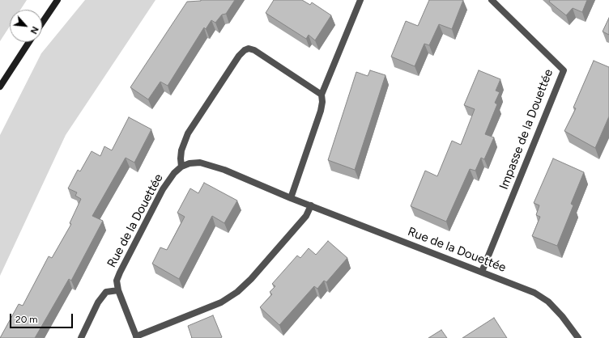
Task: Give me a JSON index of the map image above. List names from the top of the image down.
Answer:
{
  "streets": {
    "street": ["Impasse de la Douettée", "Rue de la Douettée"]
  },
  "crossings": [
    ["Impasse de la Douettée", "Rue de la Douettée"]
  ],
  "scale_bar": "20 m",
  "north": "bottom right"
}
